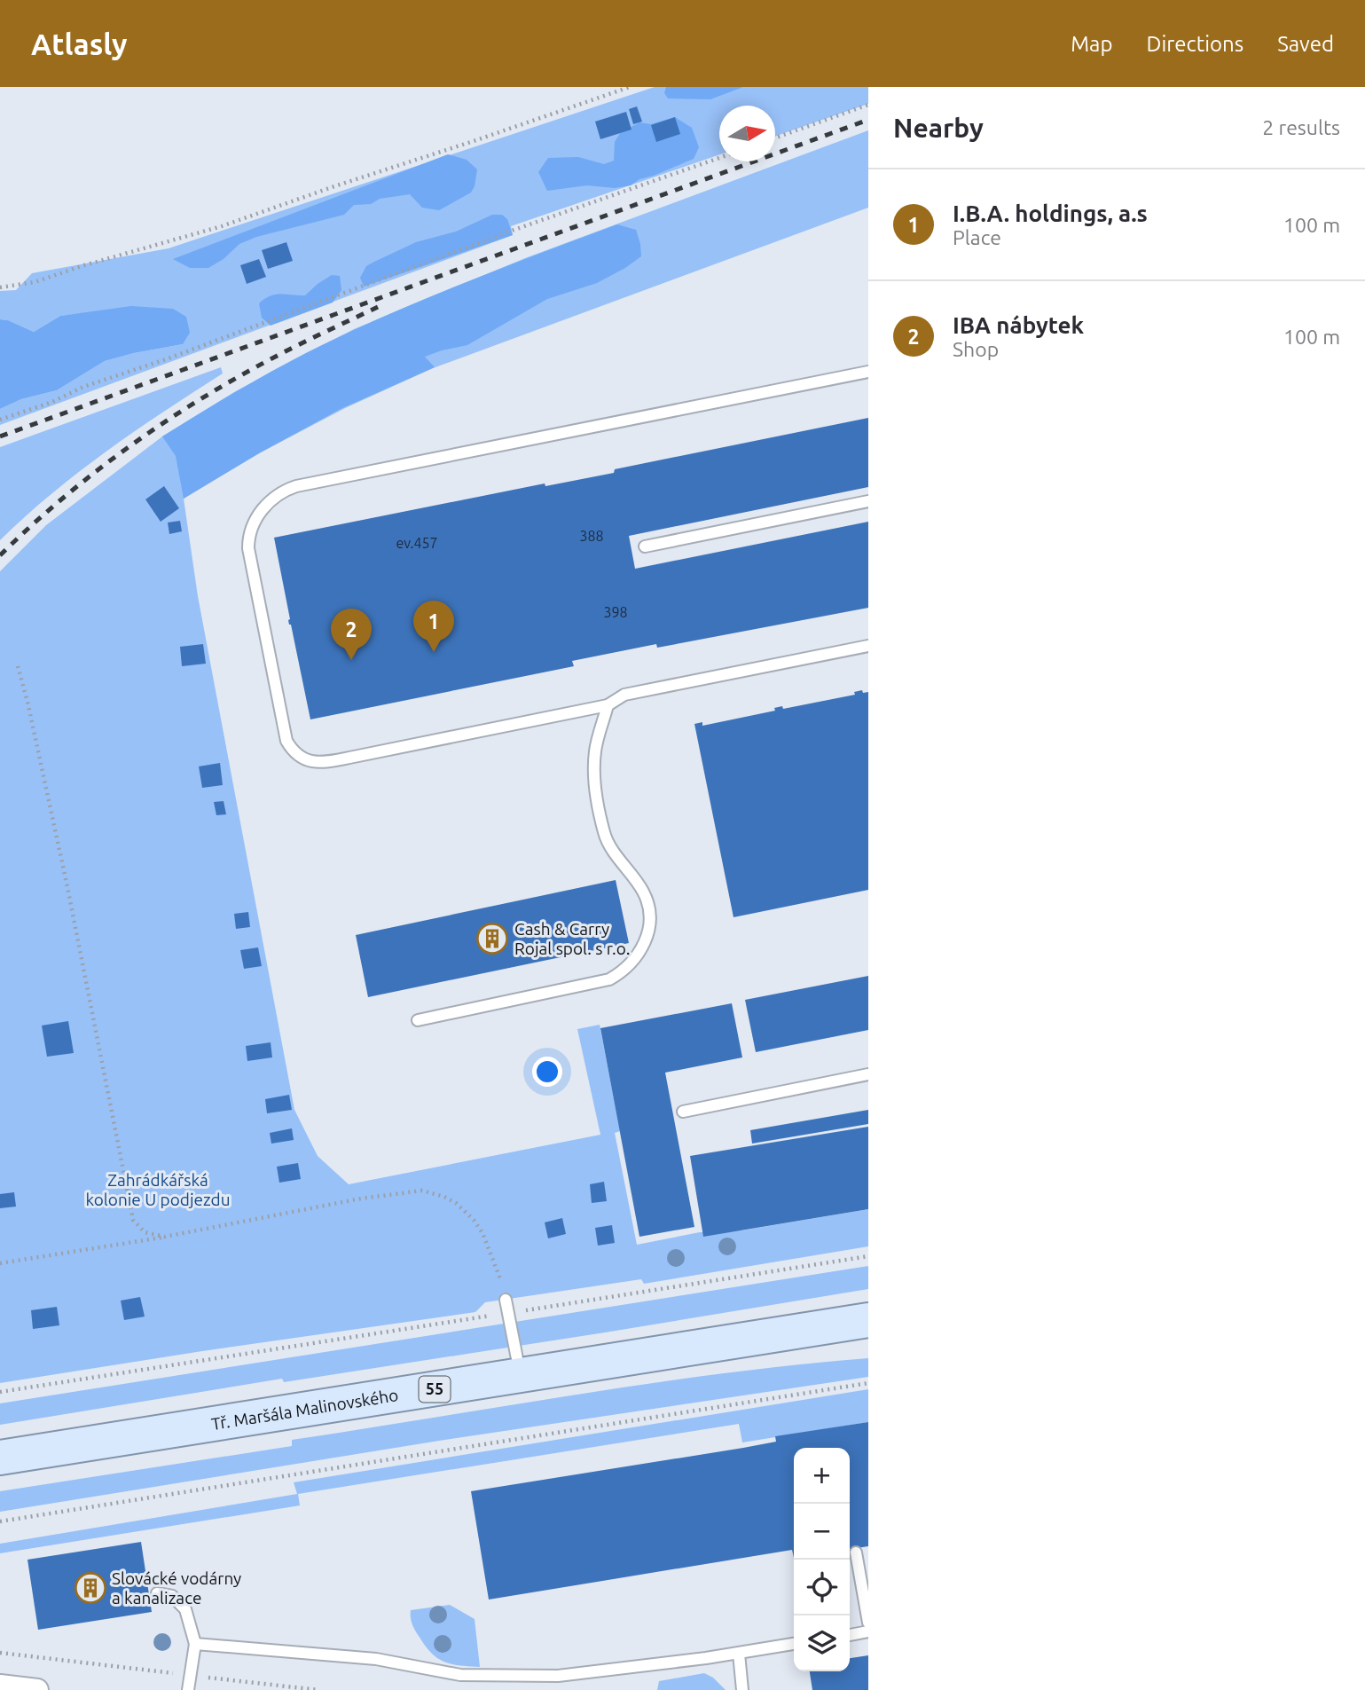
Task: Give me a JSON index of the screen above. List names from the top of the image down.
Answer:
{
  "streets": {
    "main road": ["55", "Tř. Maršála Malinovského"]
  },
  "parks": ["Zahrádkářská kolonie U podjezdu"],
  "places": {
    "building": ["Cash & Carry Rojal spol. s r.o.", "Slovácké vodárny a kanalizace"]
  },
  "house_numbers": ["388", "ev.457", "398"],
  "north": "right",
  "page": {
    "header": "Atlasly",
    "nav": ["Map", "Directions", "Saved"],
    "heading": ["Nearby", "2 results"],
    "list": [
      {
        "mark": "1",
        "name": "I.B.A. holdings, a.s",
        "note": "Place",
        "value": "100 m"
      },
      {
        "mark": "2",
        "name": "IBA nábytek",
        "note": "Shop",
        "value": "100 m"
      }
    ],
    "pins": ["1", "2"],
    "map_buttons": ["+", "−"]
  }
}
